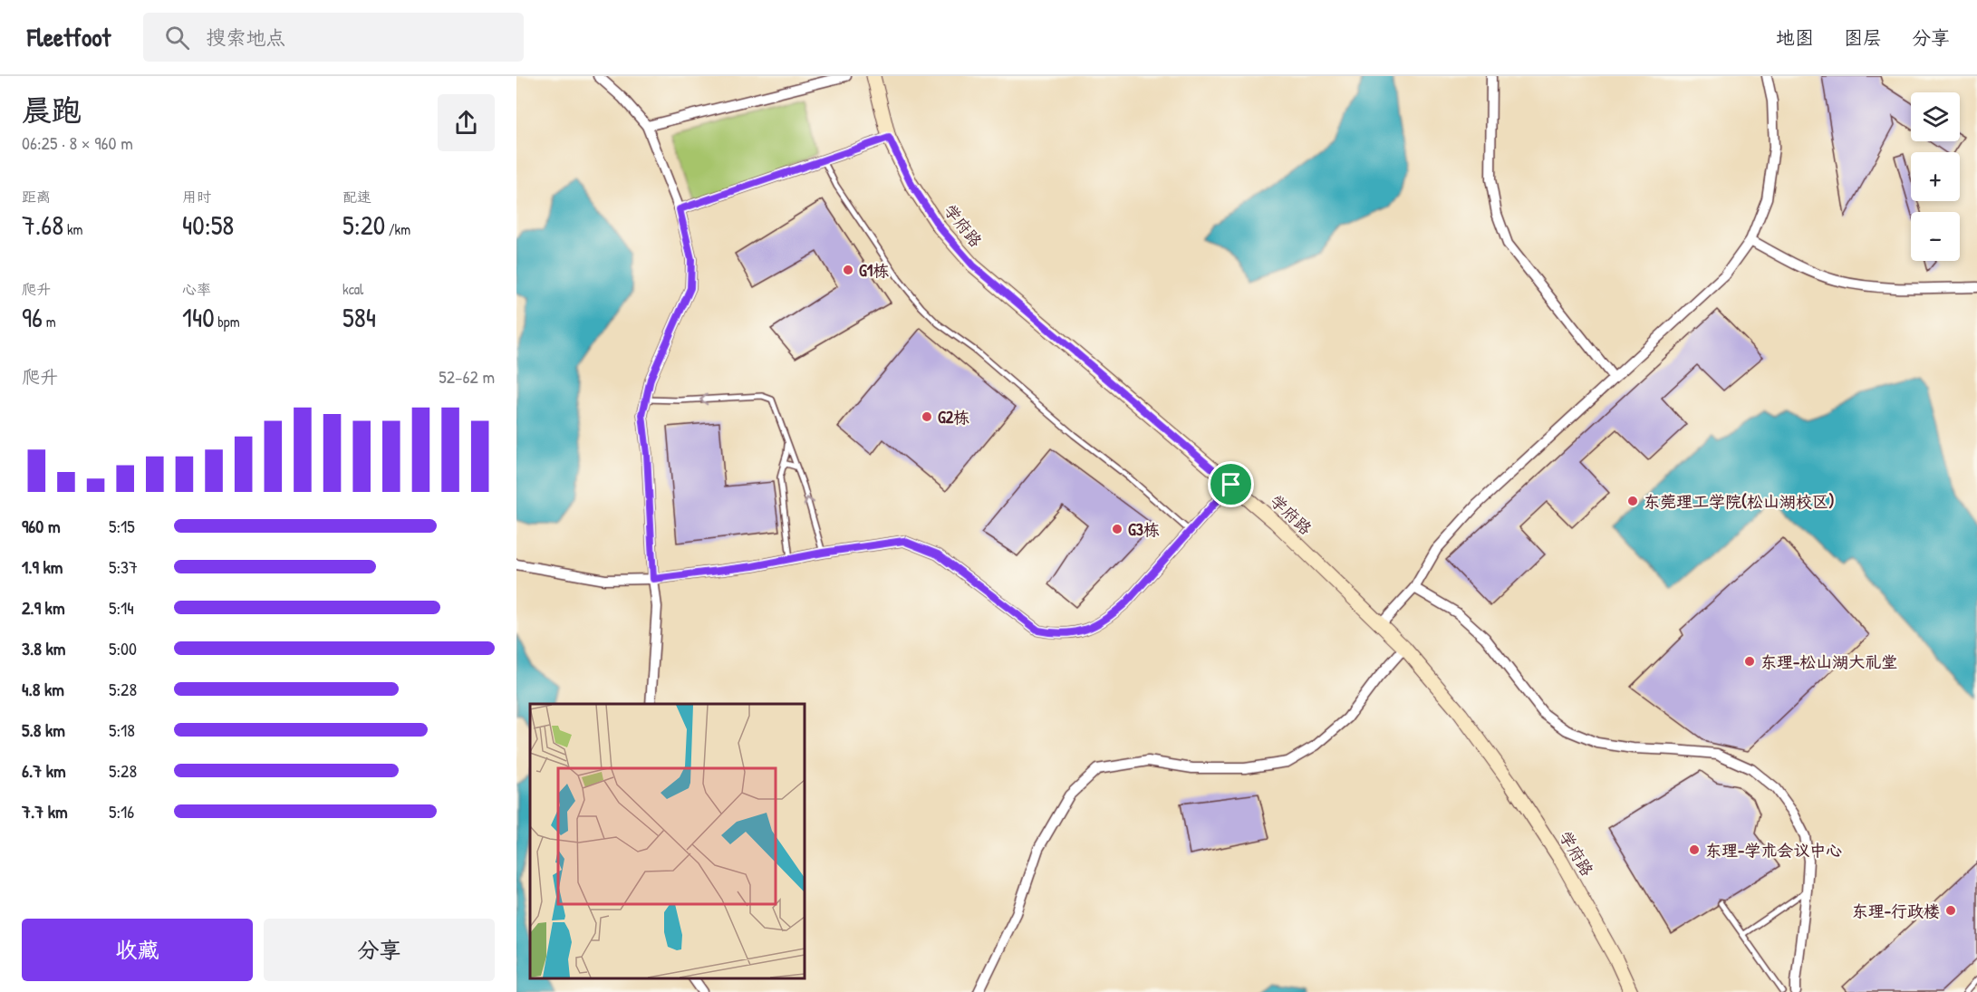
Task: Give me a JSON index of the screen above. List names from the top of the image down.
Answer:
{
  "streets": {
    "street": ["学府路"]
  },
  "places": [
    "G1栋",
    "G2栋",
    "东莞理工学院(松山湖校区)",
    "G3栋",
    "东理-松山湖大礼堂",
    "东理-学术会议中心",
    "东理-行政楼"
  ],
  "page": {
    "header": "Fleetfoot",
    "search": "搜索地点",
    "nav": ["地图", "图层", "分享"],
    "heading": ["晨跑", "06:25 · 8 × 960 m"],
    "map_buttons": ["+", "−"],
    "stats": [
      ["距离", "7.68 km"],
      ["用时", "40:58"],
      ["配速", "5:20 /km"],
      ["爬升", "96 m"],
      ["心率", "140 bpm"],
      ["kcal", "584"]
    ],
    "chart": ["爬升", "52–62 m"],
    "list": [
      {
        "name": "960 m",
        "note": "5:15"
      },
      {
        "name": "1.9 km",
        "note": "5:37"
      },
      {
        "name": "2.9 km",
        "note": "5:14"
      },
      {
        "name": "3.8 km",
        "note": "5:00"
      },
      {
        "name": "4.8 km",
        "note": "5:28"
      },
      {
        "name": "5.8 km",
        "note": "5:18"
      },
      {
        "name": "6.7 km",
        "note": "5:28"
      },
      {
        "name": "7.7 km",
        "note": "5:16"
      }
    ],
    "buttons": ["收藏", "分享"]
  }
}
